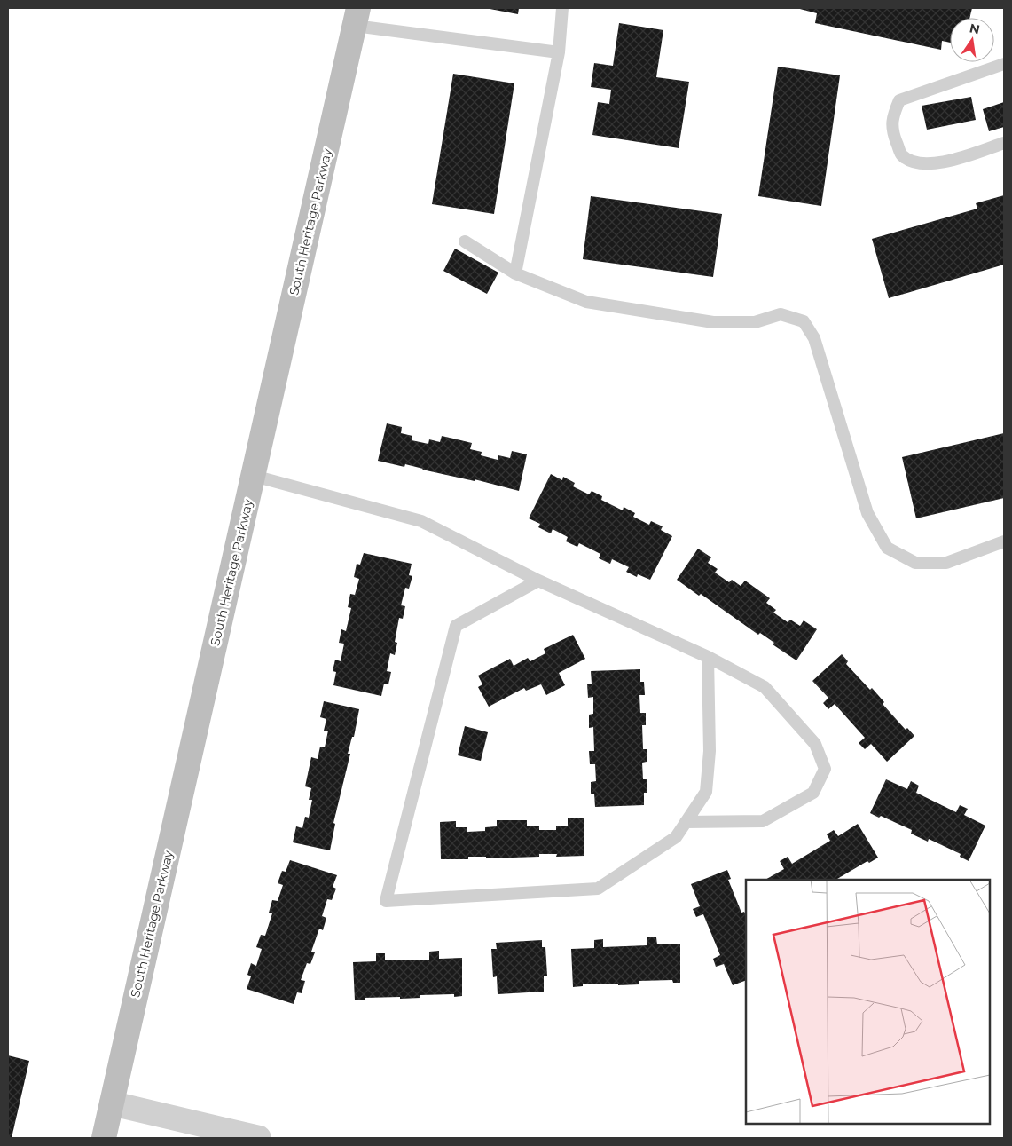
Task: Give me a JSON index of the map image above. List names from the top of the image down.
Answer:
{
  "streets": {
    "main road": ["South Heritage Parkway"]
  },
  "north": "top"
}
